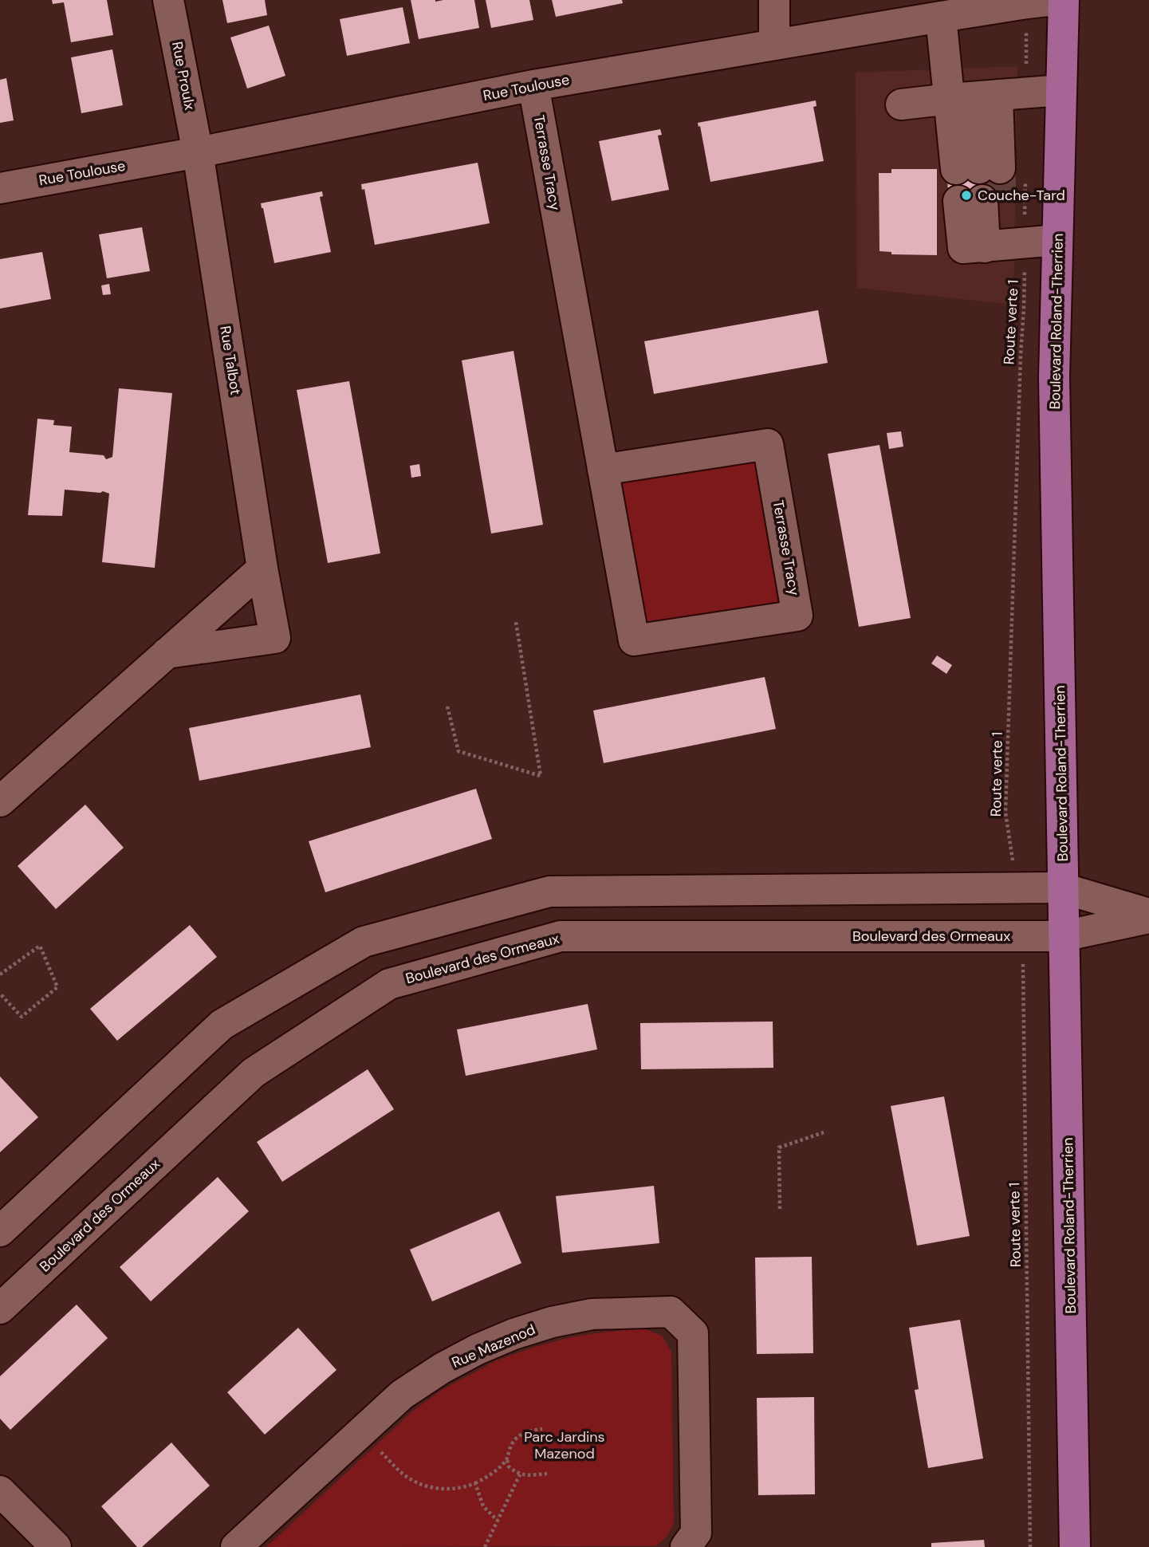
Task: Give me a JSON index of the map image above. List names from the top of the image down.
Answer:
{
  "streets": {
    "main road": ["Boulevard Roland-Therrien"],
    "street": [
      "Rue Proulx",
      "Rue Toulouse",
      "Terrasse Tracy",
      "Rue Talbot",
      "Boulevard des Ormeaux",
      "Rue Mazenod"
    ],
    "path": ["Route verte 1"]
  },
  "crossings": [
    ["Rue Proulx", "Rue Toulouse"],
    ["Rue Proulx", "Rue Talbot"],
    ["Rue Toulouse", "Terrasse Tracy"],
    ["Rue Toulouse", "Rue Talbot"],
    ["Boulevard Roland-Therrien", "Boulevard des Ormeaux"],
    ["Route verte 1", "Boulevard des Ormeaux"]
  ],
  "parks": ["Parc Jardins Mazenod"],
  "places": ["Couche-Tard"]
}
